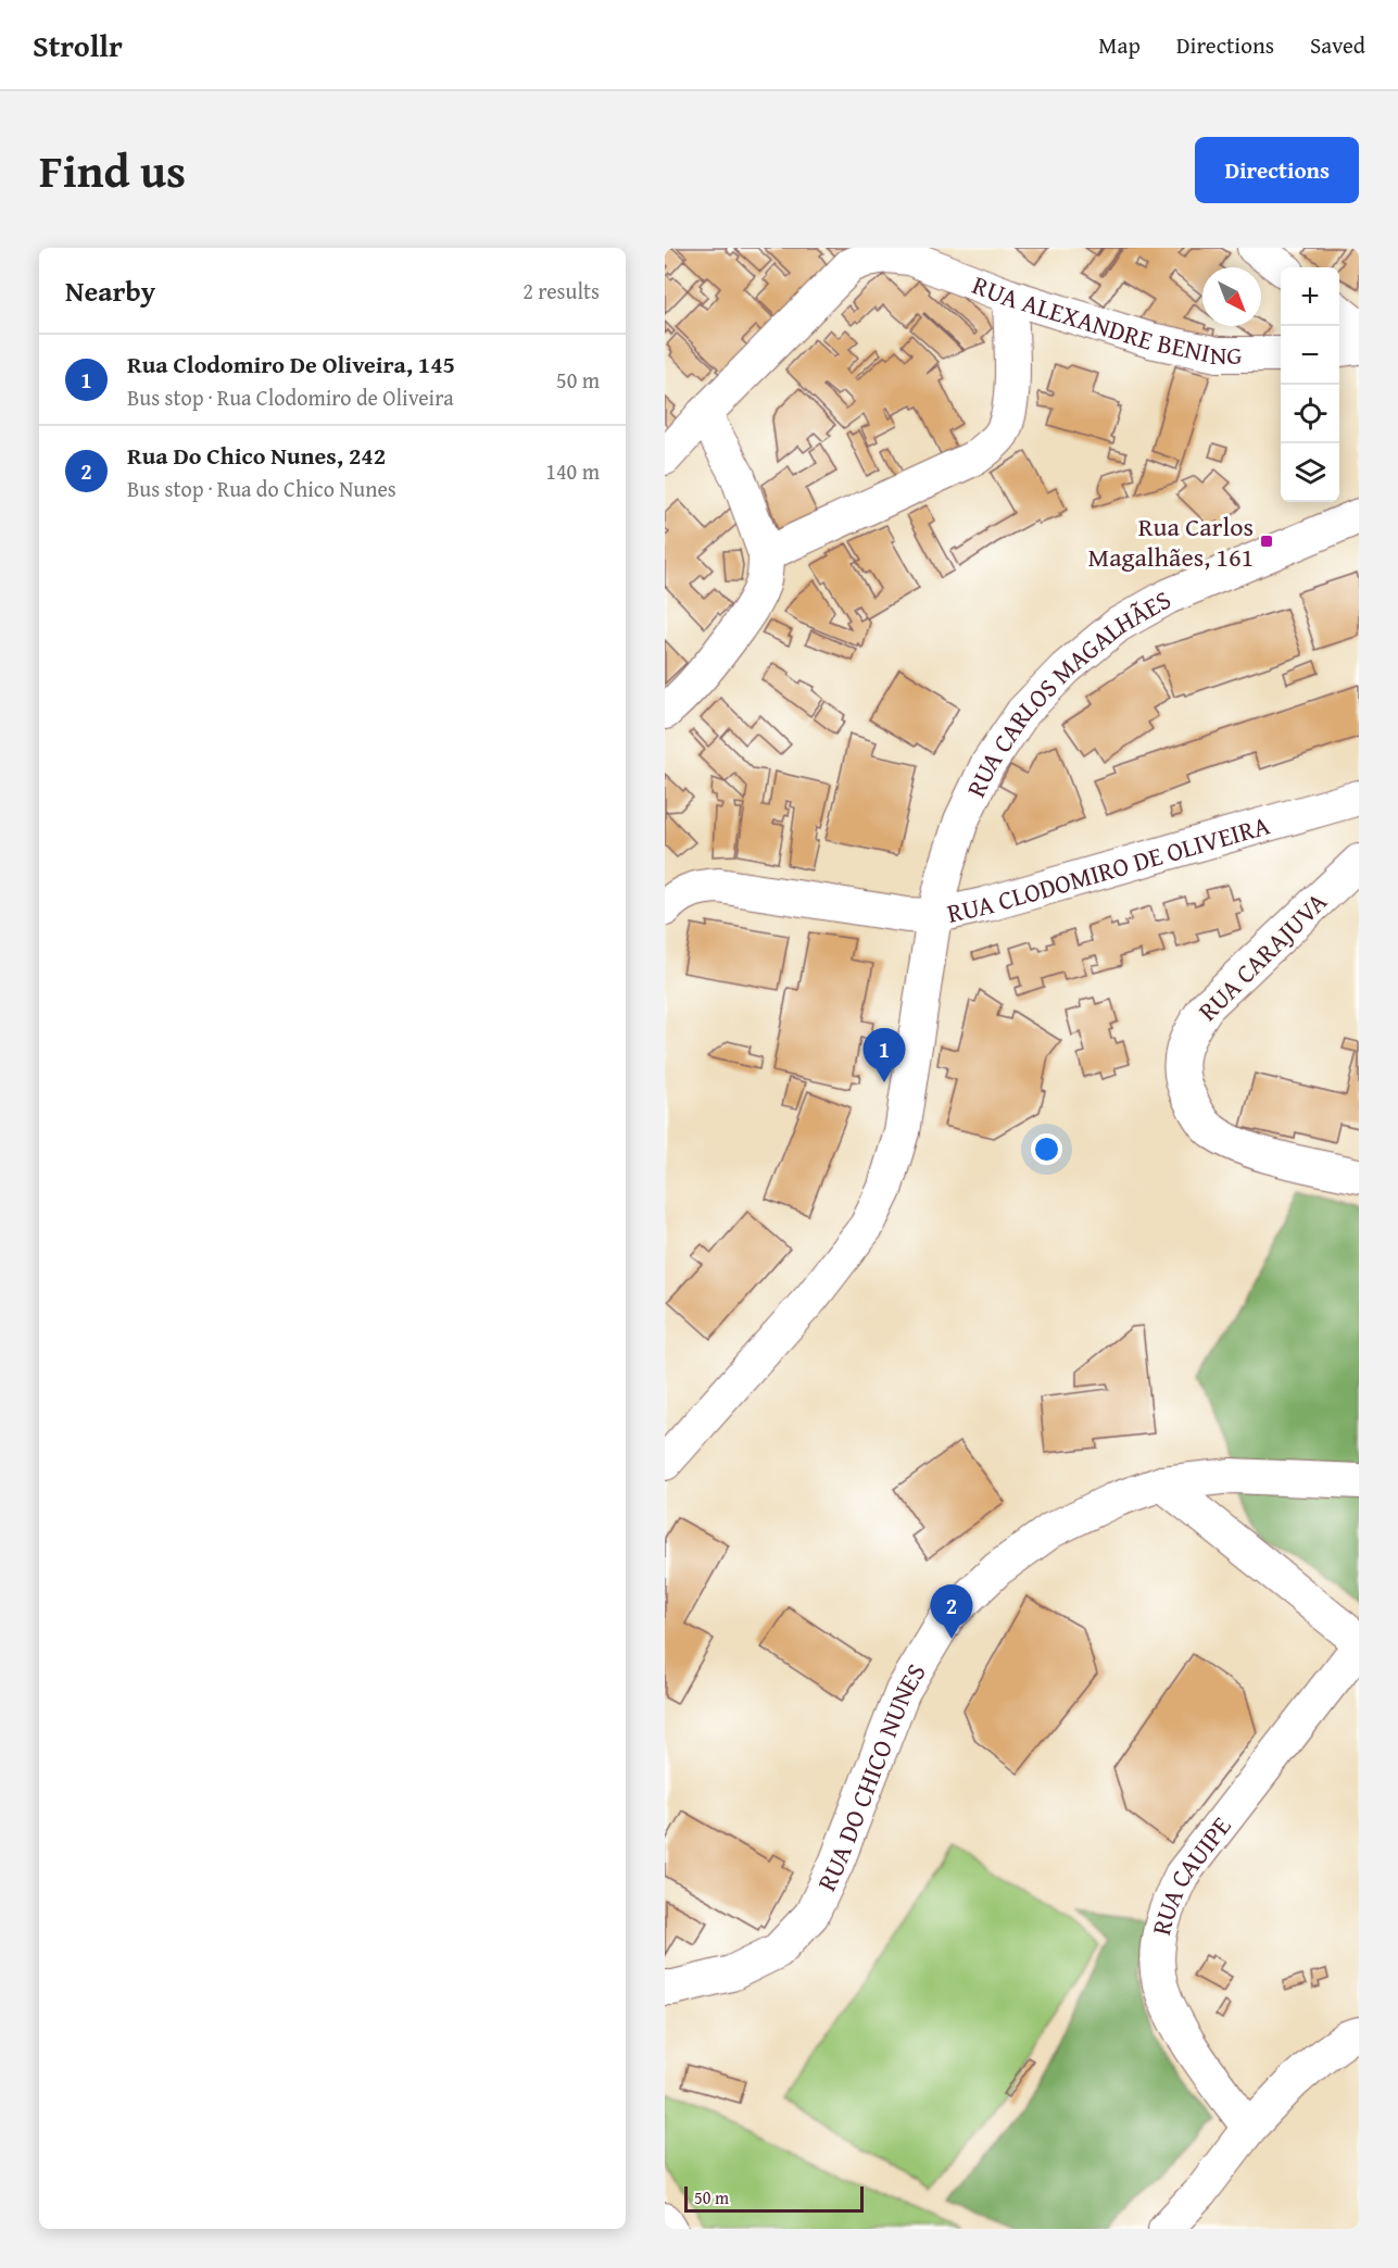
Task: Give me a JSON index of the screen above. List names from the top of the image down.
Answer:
{
  "streets": {
    "street": [
      "RUA ALEXANDRE BENING",
      "RUA CARLOS MAGALHÃES",
      "RUA CLODOMIRO DE OLIVEIRA",
      "RUA CARAJUVA",
      "RUA DO CHICO NUNES",
      "RUA CAUIPE"
    ]
  },
  "crossings": [
    ["RUA CARLOS MAGALHÃES", "RUA CLODOMIRO DE OLIVEIRA"]
  ],
  "places": {
    "transit": ["Rua Carlos Magalhães, 161"]
  },
  "scale_bar": "50 m",
  "north": "bottom right",
  "page": {
    "header": "Strollr",
    "nav": ["Map", "Directions", "Saved"],
    "title": "Find us",
    "buttons": "Directions",
    "heading": ["Nearby", "2 results"],
    "map_buttons": ["+", "−"],
    "list": [
      {
        "mark": "1",
        "name": "Rua Clodomiro De Oliveira, 145",
        "note": "Bus stop · Rua Clodomiro de Oliveira",
        "value": "50 m"
      },
      {
        "mark": "2",
        "name": "Rua Do Chico Nunes, 242",
        "note": "Bus stop · Rua do Chico Nunes",
        "value": "140 m"
      }
    ],
    "pins": ["1", "2"],
    "scale": "50 m"
  }
}
